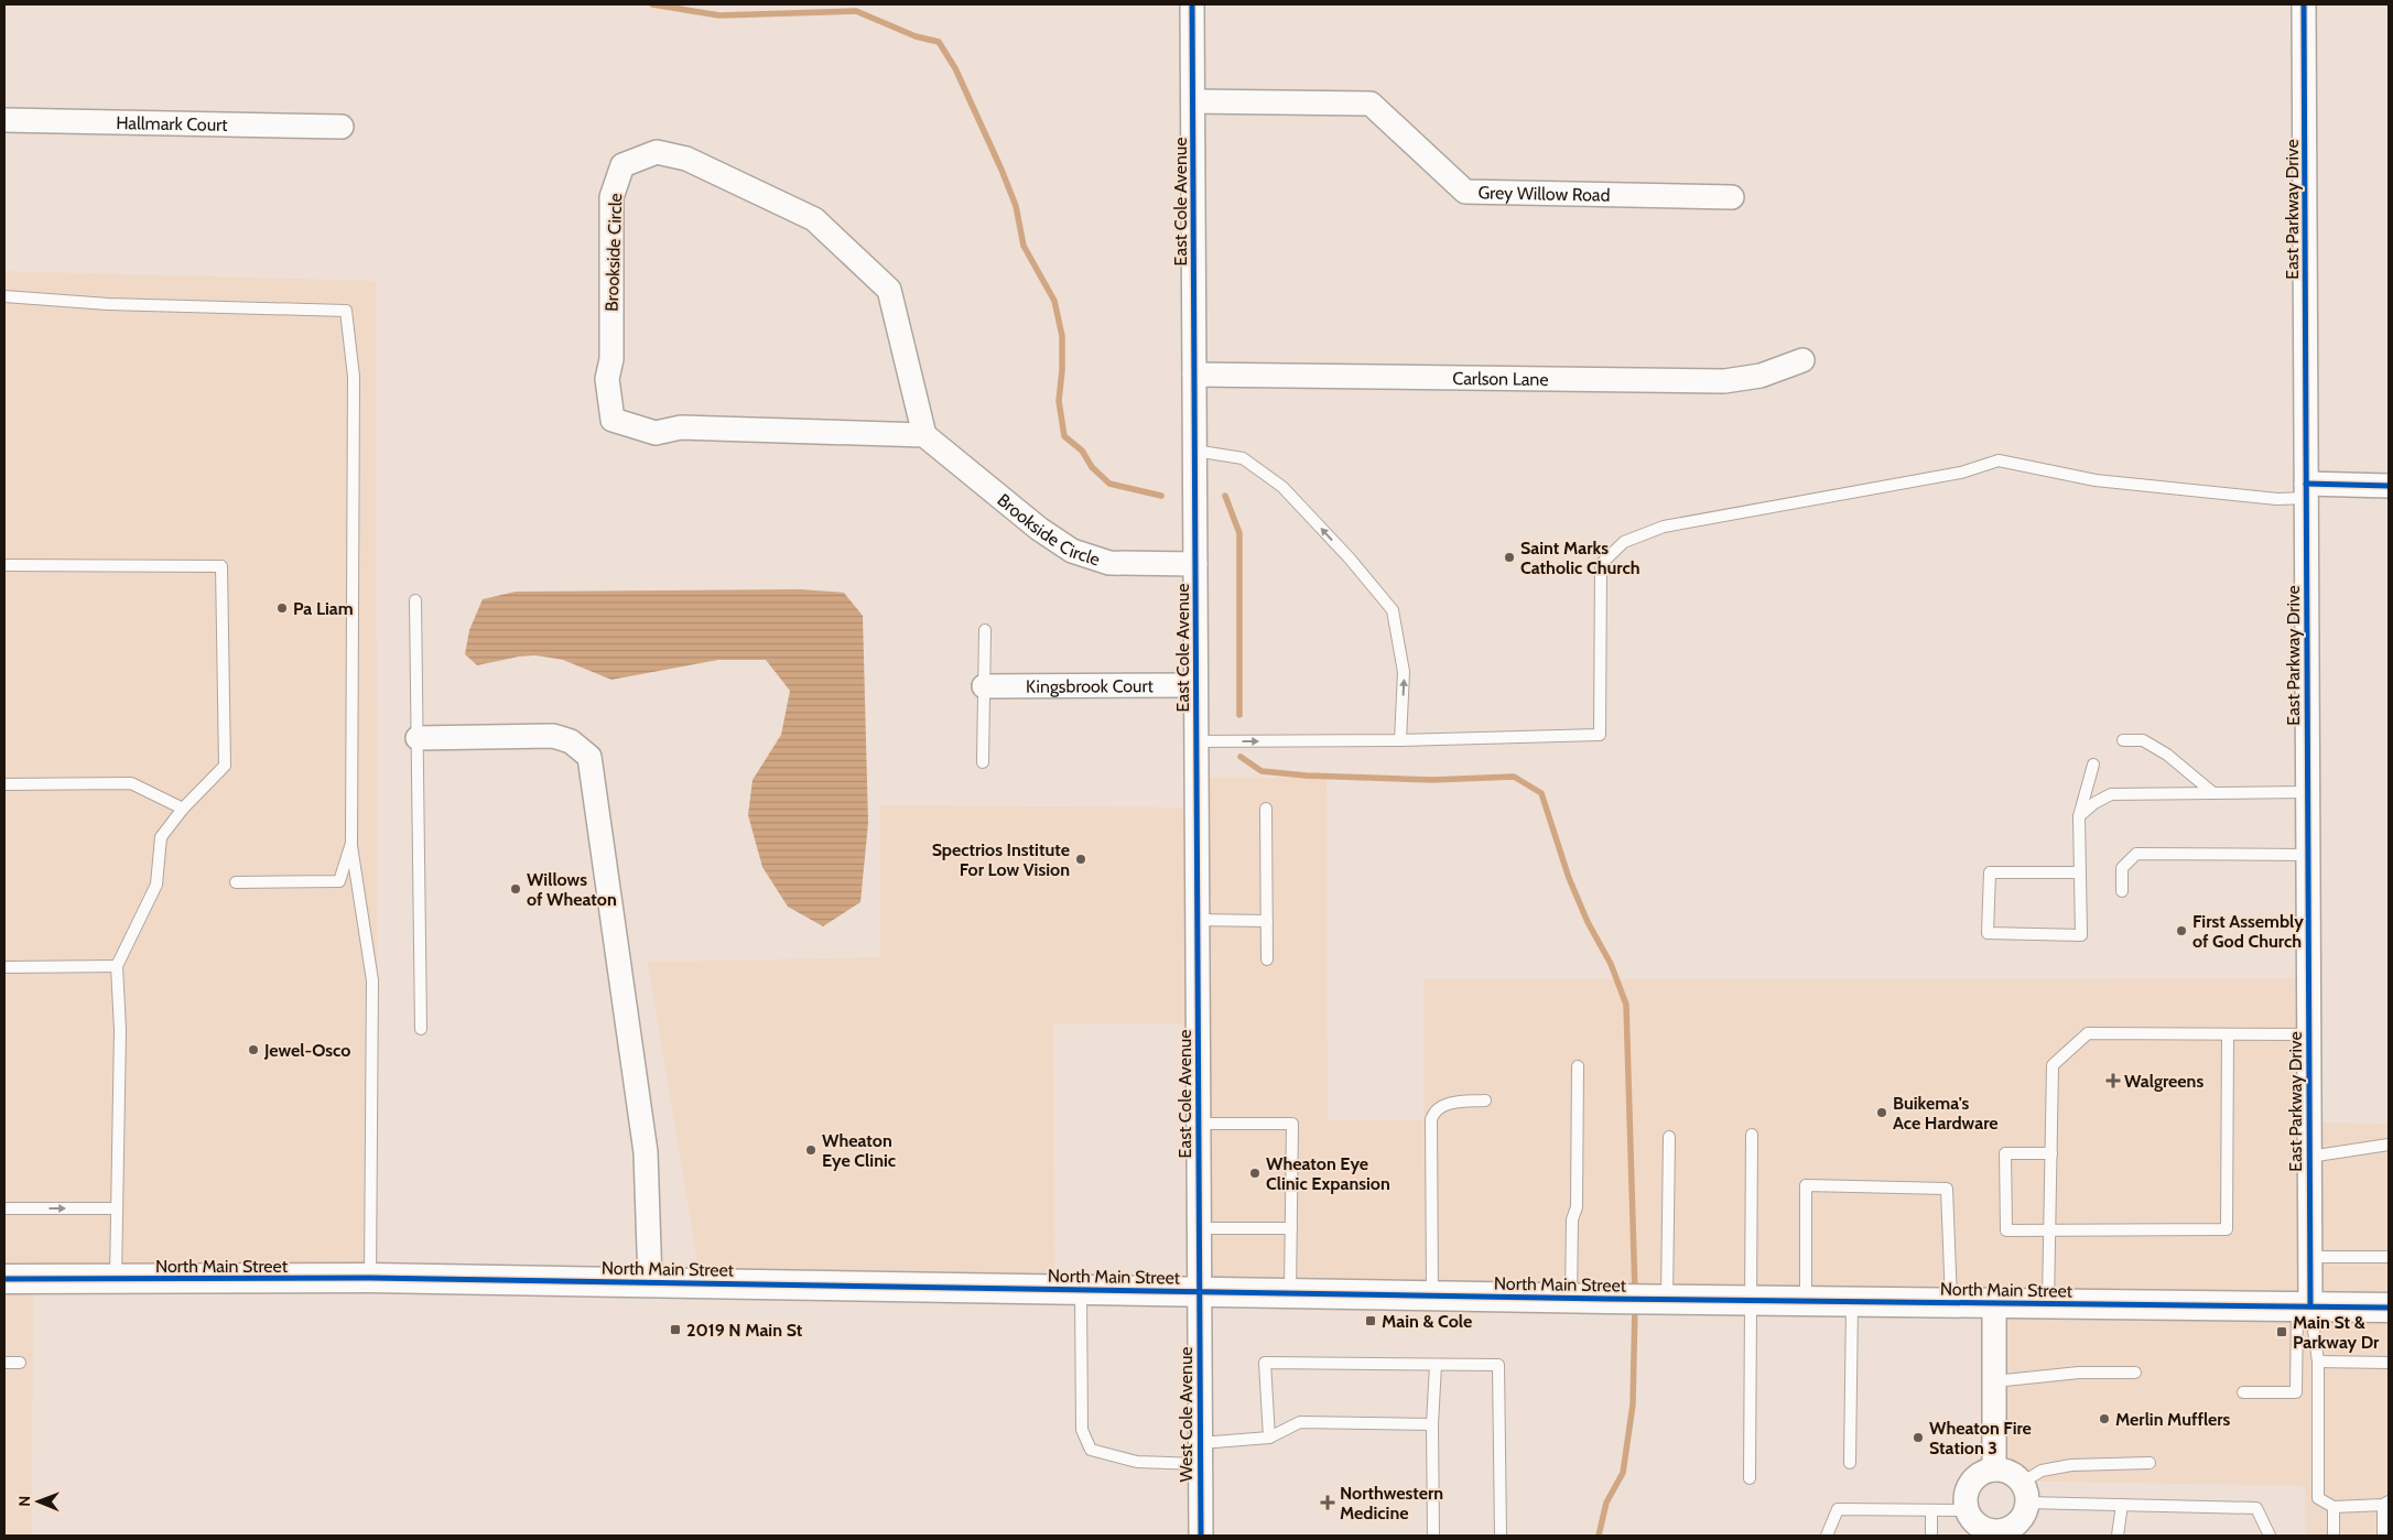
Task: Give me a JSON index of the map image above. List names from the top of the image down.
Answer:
{
  "streets": {
    "street": [
      "Hallmark Court",
      "Grey Willow Road",
      "East Cole Avenue",
      "East Parkway Drive",
      "Brookside Circle",
      "Carlson Lane",
      "Kingsbrook Court",
      "North Main Street",
      "West Cole Avenue"
    ]
  },
  "crossings": [
    ["Grey Willow Road", "East Cole Avenue"],
    ["East Cole Avenue", "Brookside Circle"],
    ["East Cole Avenue", "Carlson Lane"],
    ["East Cole Avenue", "Kingsbrook Court"],
    ["East Cole Avenue", "North Main Street"],
    ["East Cole Avenue", "West Cole Avenue"],
    ["East Parkway Drive", "North Main Street"],
    ["North Main Street", "West Cole Avenue"]
  ],
  "places": {
    "other": [
      "Saint Marks Catholic Church",
      "Pa Liam",
      "Spectrios Institute For Low Vision",
      "Willows of Wheaton",
      "First Assembly of God Church",
      "Jewel-Osco",
      "Buikema's Ace Hardware",
      "Wheaton Eye Clinic",
      "Wheaton Eye Clinic Expansion",
      "Merlin Mufflers",
      "Wheaton Fire Station 3"
    ],
    "health": ["Walgreens", "Northwestern Medicine"],
    "transit": ["Main & Cole", "2019 N Main St", "Main St & Parkway Dr"]
  },
  "north": "left"
}
